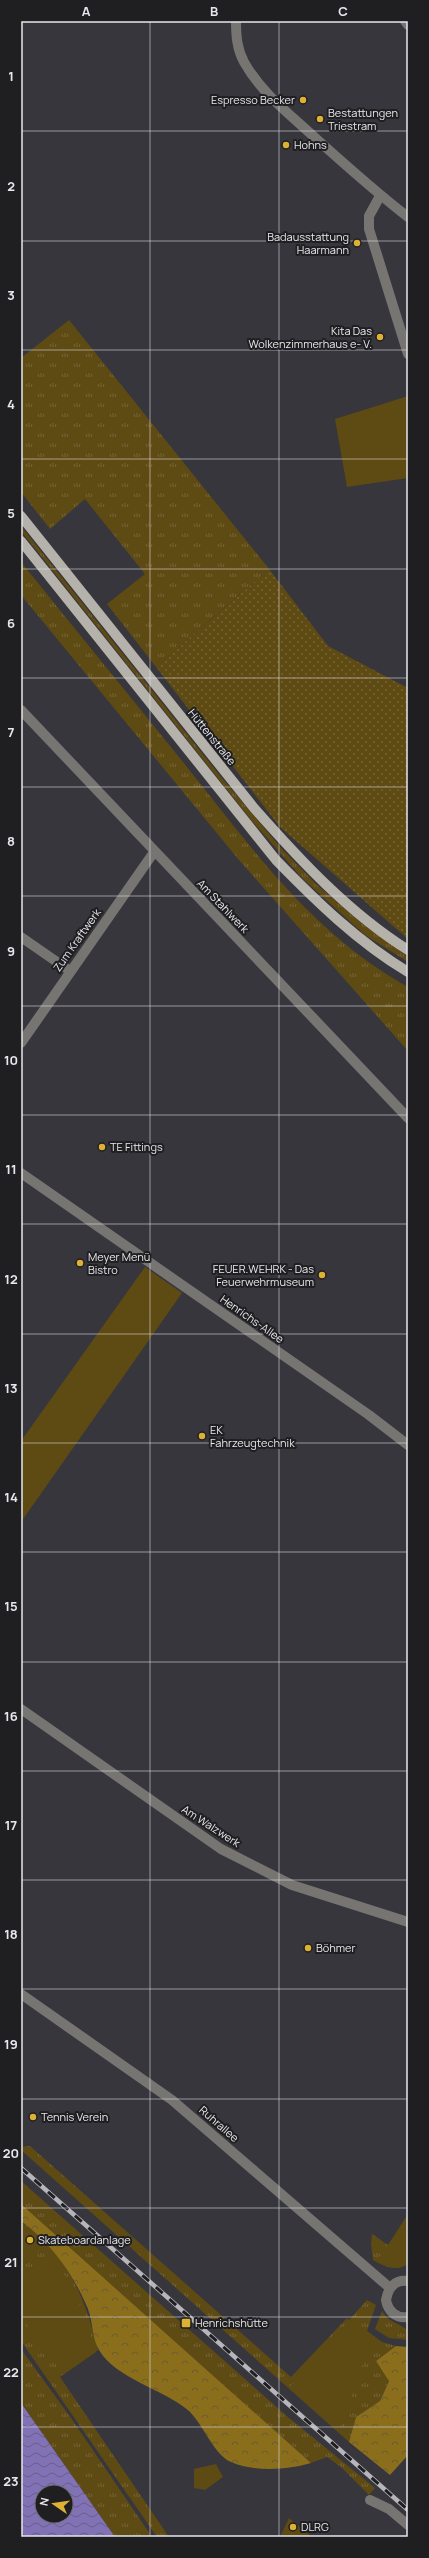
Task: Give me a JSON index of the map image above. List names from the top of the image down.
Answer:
{
  "streets": {
    "main road": ["Hüttenstraße"],
    "street": [
      "Am Stahlwerk",
      "Zum Kraftwerk",
      "Henrichs-Allee",
      "Am Walzwerk",
      "Ruhrallee"
    ]
  },
  "crossings": [
    ["Am Stahlwerk", "Zum Kraftwerk"]
  ],
  "places": {
    "other": [
      "Espresso Becker",
      "Bestattungen Triestram",
      "Hohns",
      "Badausstattung Haarmann",
      "Kita Das Wolkenzimmerhaus e- V.",
      "TE Fittings",
      "Meyer Menü Bistro",
      "FEUER.WEHRK - Das Feuerwehrmuseum",
      "EK Fahrzeugtechnik",
      "Böhmer",
      "Tennis Verein",
      "Skateboardanlage",
      "DLRG"
    ],
    "transit": ["Henrichshütte"]
  },
  "north": "left",
  "grid": {
    "columns": ["A", "B", "C"],
    "rows": [
      "1",
      "2",
      "3",
      "4",
      "5",
      "6",
      "7",
      "8",
      "9",
      "10",
      "11",
      "12",
      "13",
      "14",
      "15",
      "16",
      "17",
      "18",
      "19",
      "20",
      "21",
      "22",
      "23"
    ]
  }
}
